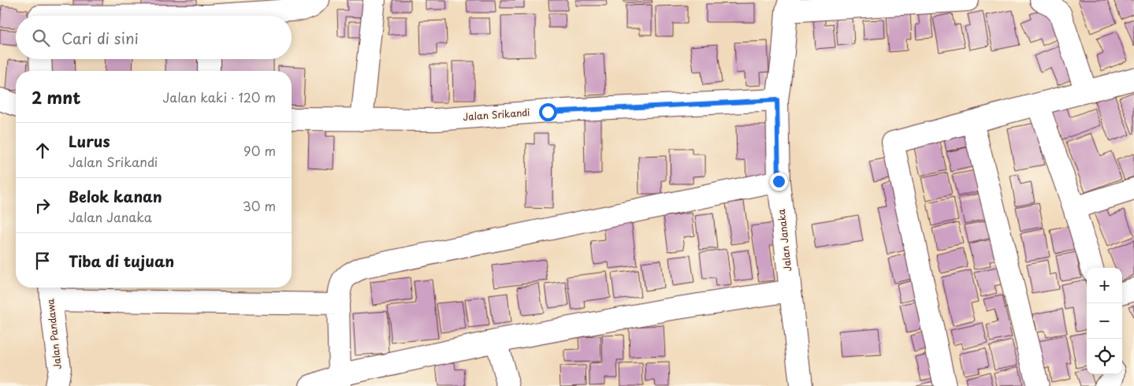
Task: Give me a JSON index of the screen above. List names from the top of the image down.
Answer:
{
  "streets": {
    "street": ["Jalan Srikandi", "Jalan Janaka", "Jalan Pandawa"]
  },
  "crossings": [
    ["Jalan Srikandi", "Jalan Janaka"]
  ],
  "page": {
    "search": "Cari di sini",
    "heading": ["2 mnt", "Jalan kaki · 120 m"],
    "list": [
      ["Lurus", "Jalan Srikandi", "90 m"],
      ["Belok kanan", "Jalan Janaka", "30 m"],
      "Tiba di tujuan"
    ],
    "map_buttons": ["+", "−"]
  }
}
